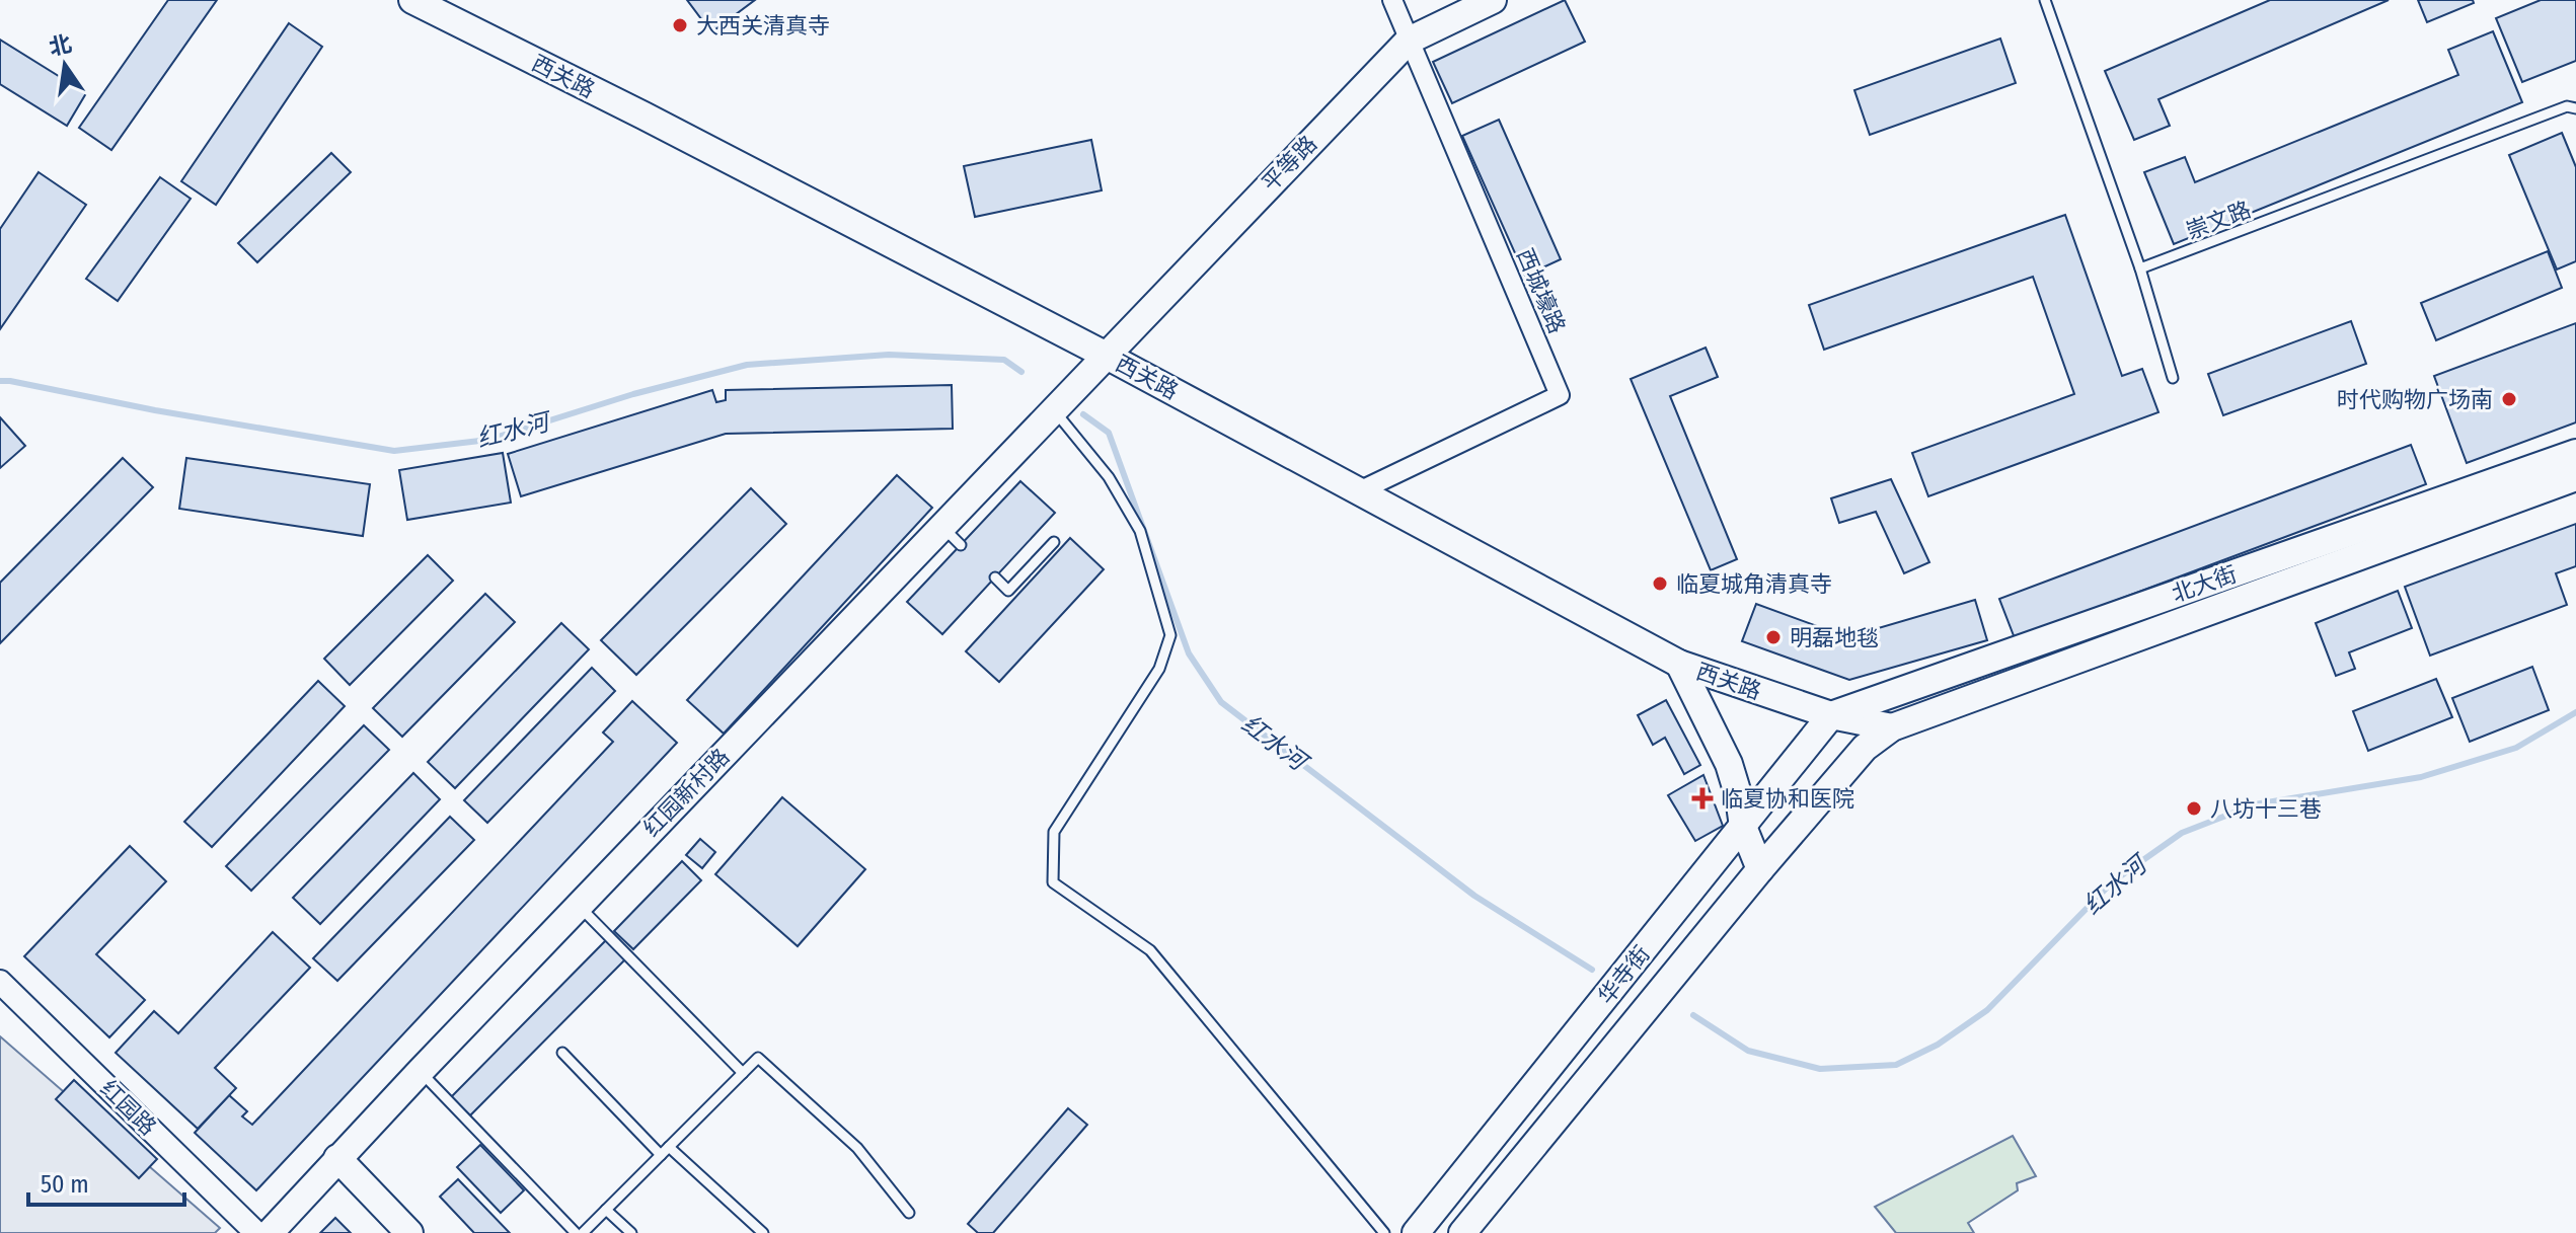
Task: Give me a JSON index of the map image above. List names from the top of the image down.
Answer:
{
  "streets": {
    "main road": [
      "西关路",
      "平等路",
      "北大街",
      "红园新村路",
      "华寺街"
    ],
    "street": ["西城壕路", "红园路"],
    "lane": ["崇文路"]
  },
  "crossings": [
    ["西关路", "平等路"],
    ["西关路", "西城壕路"],
    ["西关路", "北大街"],
    ["西关路", "红园新村路"],
    ["西关路", "华寺街"],
    ["平等路", "西城壕路"],
    ["平等路", "红园新村路"],
    ["北大街", "华寺街"]
  ],
  "water": ["红水河"],
  "places": {
    "other": [
      "大西关清真寺",
      "时代购物广场南",
      "临夏城角清真寺",
      "明磊地毯",
      "八坊十三巷"
    ],
    "health": ["临夏协和医院"]
  },
  "scale_bar": "50 m",
  "north": "top"
}
